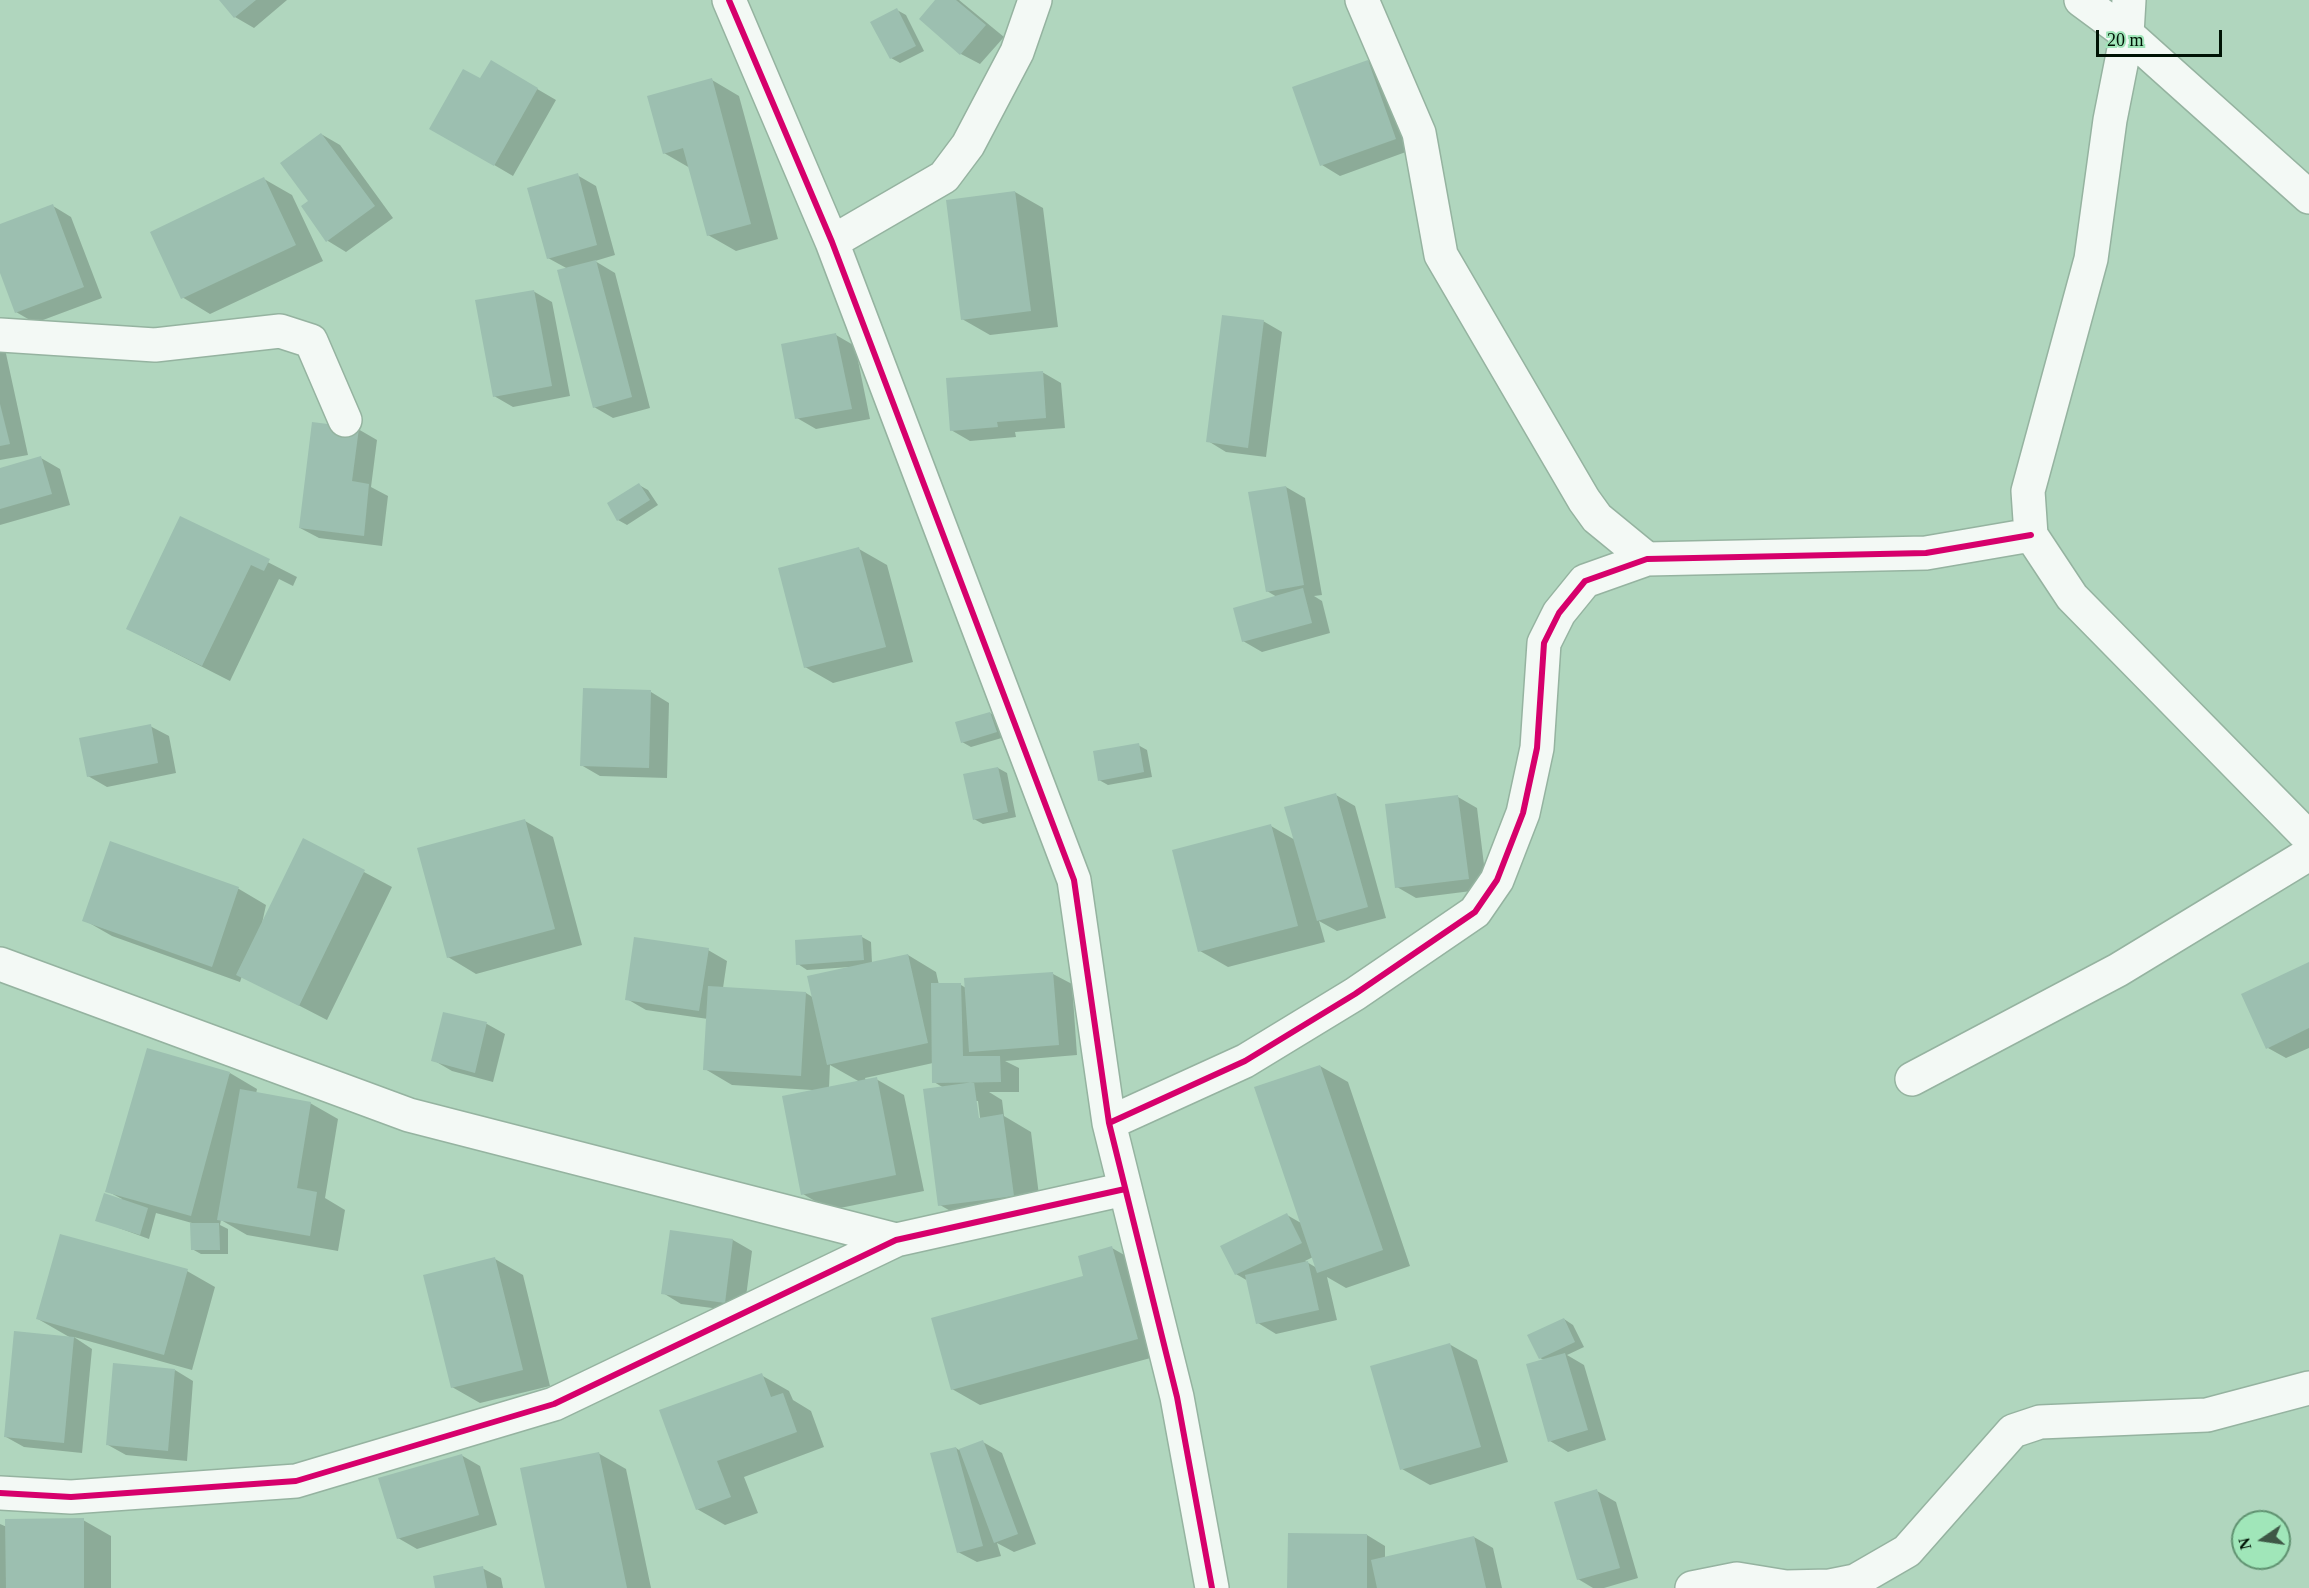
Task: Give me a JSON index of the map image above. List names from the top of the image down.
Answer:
{
  "scale_bar": "20 m",
  "north": "left"
}
